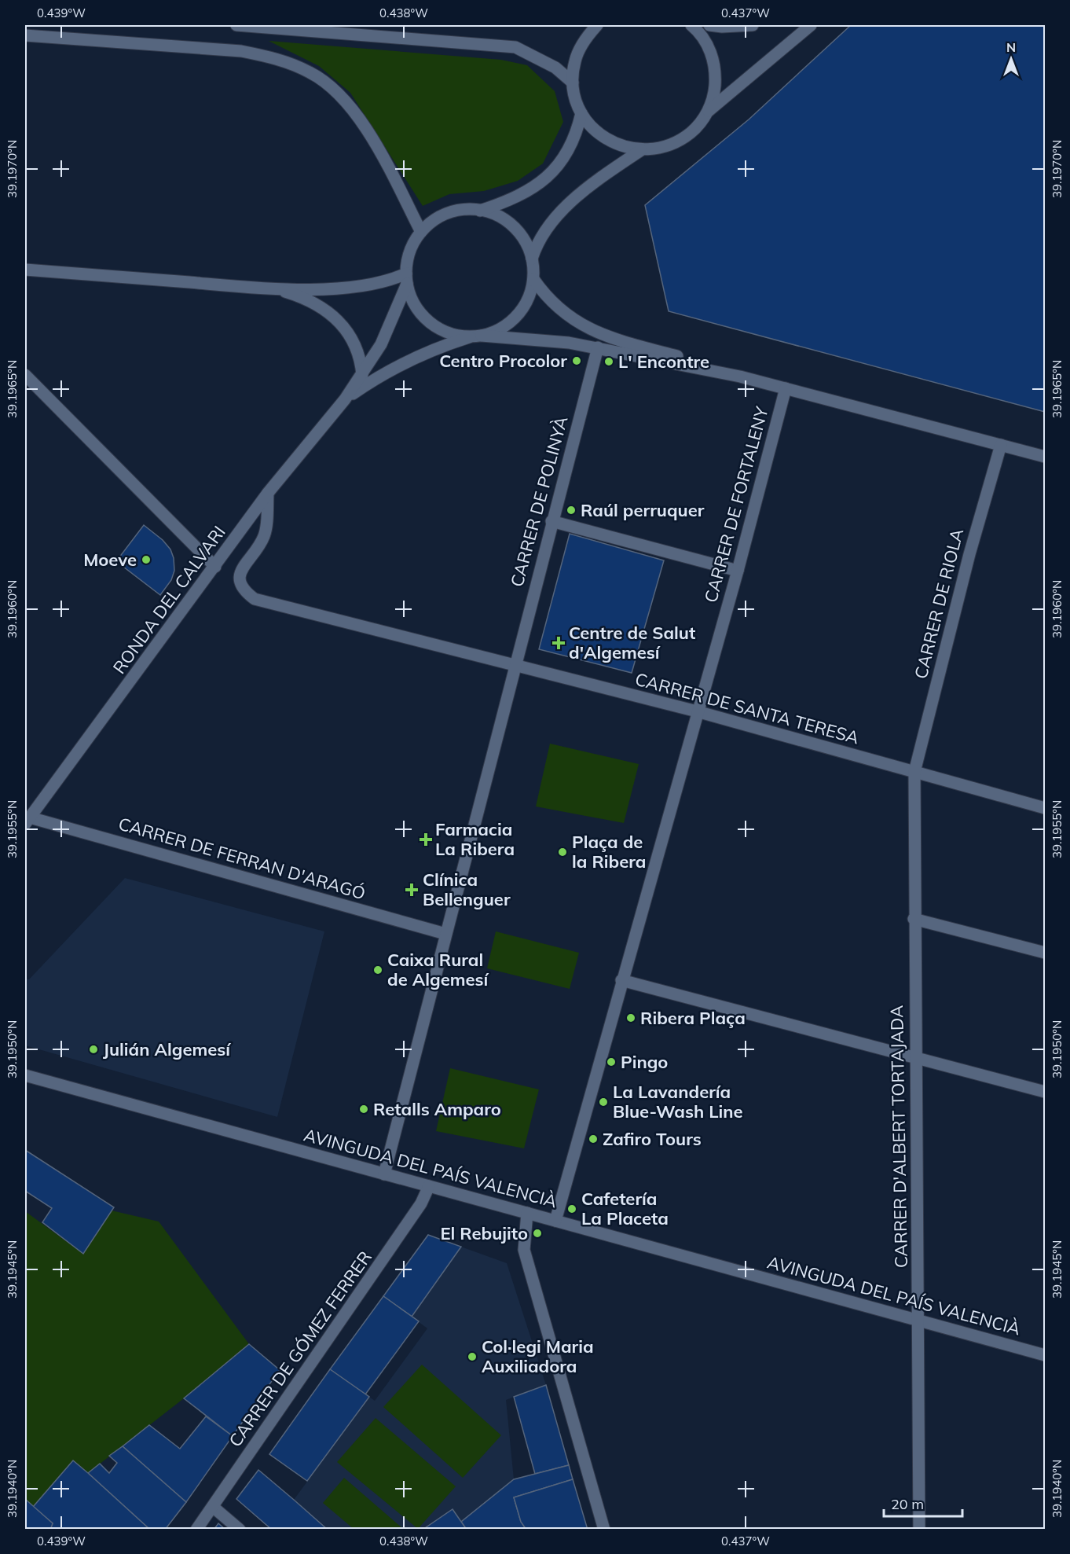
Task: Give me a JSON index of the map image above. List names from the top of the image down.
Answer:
{
  "streets": {
    "street": [
      "CARRER DE POLINYÀ",
      "CARRER DE FORTALENY",
      "RONDA DEL CALVARI",
      "CARRER DE RIOLA",
      "CARRER DE SANTA TERESA",
      "CARRER DE FERRAN D'ARAGÓ",
      "CARRER D'ALBERT TORTAJADA",
      "AVINGUDA DEL PAÍS VALENCIÀ",
      "CARRER DE GÓMEZ FERRER"
    ]
  },
  "crossings": [
    ["CARRER DE POLINYÀ", "CARRER DE SANTA TERESA"],
    ["CARRER DE FORTALENY", "CARRER DE SANTA TERESA"],
    ["RONDA DEL CALVARI", "CARRER DE SANTA TERESA"],
    ["RONDA DEL CALVARI", "CARRER DE FERRAN D'ARAGÓ"],
    ["CARRER DE RIOLA", "CARRER DE SANTA TERESA"],
    ["CARRER DE RIOLA", "CARRER D'ALBERT TORTAJADA"],
    ["CARRER DE SANTA TERESA", "CARRER D'ALBERT TORTAJADA"],
    ["CARRER D'ALBERT TORTAJADA", "AVINGUDA DEL PAÍS VALENCIÀ"],
    ["AVINGUDA DEL PAÍS VALENCIÀ", "CARRER DE GÓMEZ FERRER"]
  ],
  "places": {
    "other": [
      "Centro Procolor",
      "L' Encontre",
      "Raúl perruquer",
      "Moeve",
      "Plaça de la Ribera",
      "Caixa Rural de Algemesí",
      "Ribera Plaça",
      "Julián Algemesí",
      "Pingo",
      "La Lavandería Blue-Wash Line",
      "Retalls Amparo",
      "Zafiro Tours",
      "Cafetería La Placeta",
      "El Rebujito",
      "Col·legi Maria Auxiliadora"
    ],
    "health": ["Centre de Salut d'Algemesí", "Farmacia La Ribera", "Clínica Bellenguer"]
  },
  "scale_bar": "20 m",
  "north": "top",
  "coordinates": [
    "0.439°W",
    "0.438°W",
    "0.437°W",
    "39.1970°N",
    "39.1965°N",
    "39.1960°N",
    "39.1955°N",
    "39.1950°N",
    "39.1945°N",
    "39.1940°N"
  ]
}
